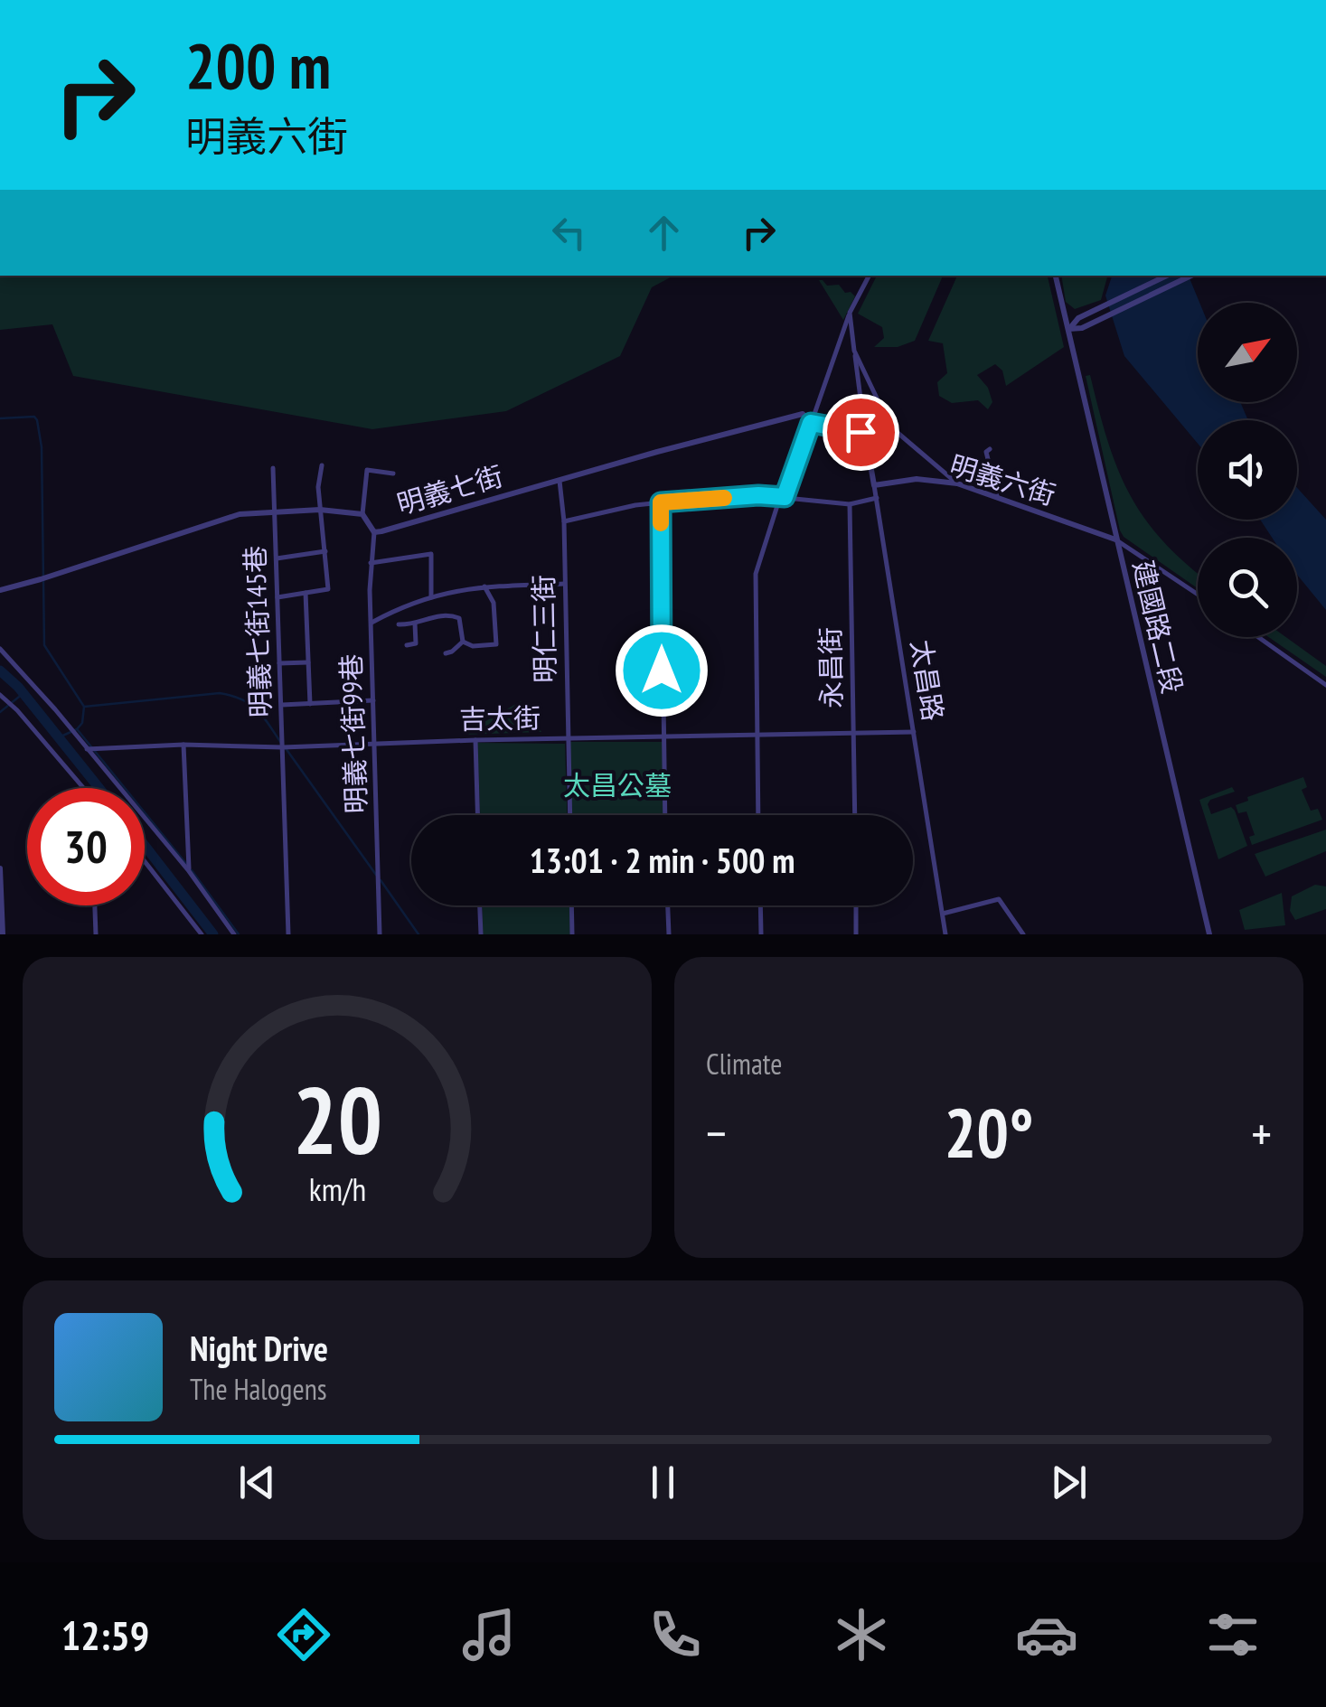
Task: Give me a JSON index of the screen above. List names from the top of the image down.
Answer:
{
  "streets": {
    "street": [
      "明義六街",
      "明義七街",
      "建國路二段",
      "明仁三街",
      "明義七街145巷",
      "永昌街",
      "太昌路",
      "吉太街",
      "明義七街99巷"
    ]
  },
  "crossings": [
    ["明義六街", "建國路二段"],
    ["明義六街", "太昌路"],
    ["明義七街", "明仁三街"],
    ["明義七街", "明義七街145巷"],
    ["明義七街", "太昌路"],
    ["明義七街", "明義七街99巷"],
    ["明仁三街", "吉太街"],
    ["明義七街145巷", "吉太街"],
    ["永昌街", "吉太街"],
    ["太昌路", "吉太街"],
    ["吉太街", "明義七街99巷"]
  ],
  "parks": ["太昌公墓"],
  "north": "top right",
  "page": {
    "turn": ["200 m", "明義六街"],
    "limit": "30",
    "trip": "13:01 · 2 min · 500 m",
    "tile": "Climate",
    "heat": ["−", "20°", "+"],
    "song": ["Night Drive", "The Halogens"],
    "tabs": "12:59",
    "gauge": ["20", "km/h"]
  }
}
